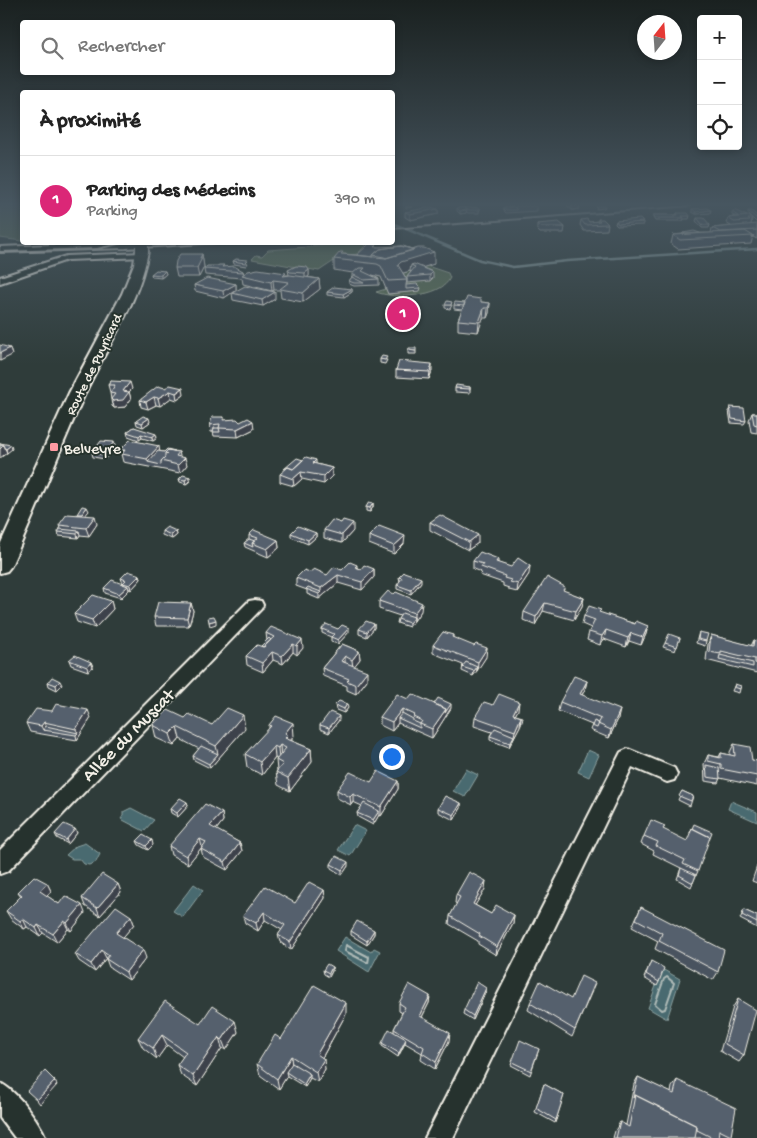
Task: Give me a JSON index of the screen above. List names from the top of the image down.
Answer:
{
  "streets": {
    "main road": ["Route de Puyricard"],
    "street": ["Allée du Muscat"]
  },
  "places": {
    "transit": ["Belveyre"]
  },
  "north": "top",
  "page": {
    "map_buttons": ["+", "−"],
    "search": "Rechercher",
    "heading": "À proximité",
    "list": [
      {
        "mark": "1",
        "name": "Parking des Médecins",
        "note": "Parking",
        "value": "390 m"
      }
    ],
    "pins": "1"
  }
}
